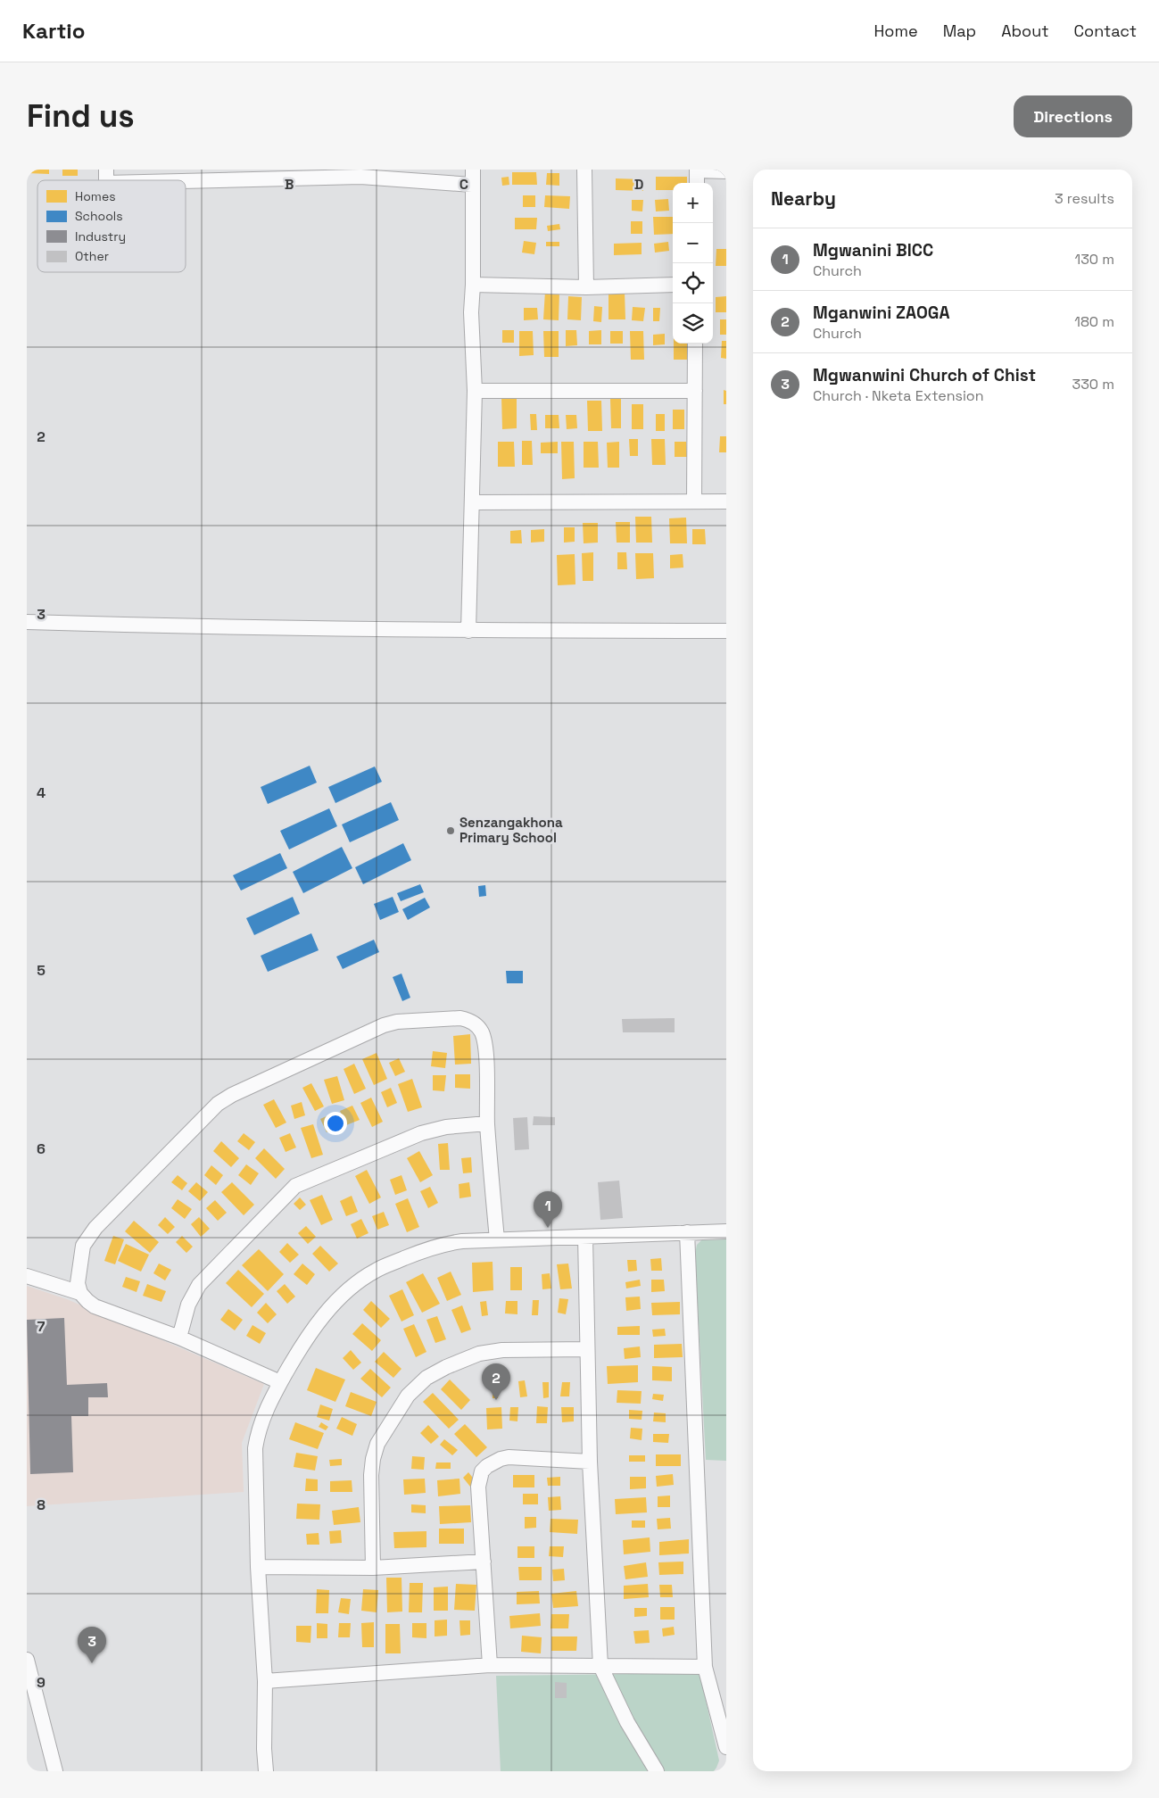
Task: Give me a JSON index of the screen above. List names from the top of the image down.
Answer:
{
  "places": ["Senzangakhona Primary School"],
  "legend": [
    "Homes",
    "Schools",
    "Industry",
    "Other"
  ],
  "page": {
    "header": "Kartio",
    "nav": [
      "Home",
      "Map",
      "About",
      "Contact"
    ],
    "buttons": "Directions",
    "title": "Find us",
    "heading": ["Nearby", "3 results"],
    "map_buttons": ["+", "−"],
    "list": [
      {
        "mark": "1",
        "name": "Mgwanini BICC",
        "note": "Church",
        "value": "130 m"
      },
      {
        "mark": "2",
        "name": "Mganwini ZAOGA",
        "note": "Church",
        "value": "180 m"
      },
      {
        "mark": "3",
        "name": "Mgwanwini Church of Chist",
        "note": "Church · Nketa Extension",
        "value": "330 m"
      }
    ],
    "pins": ["1", "2", "3"]
  },
  "grid": {
    "columns": ["B", "C", "D"],
    "rows": [
      "2",
      "3",
      "4",
      "5",
      "6",
      "7",
      "8",
      "9"
    ]
  }
}
